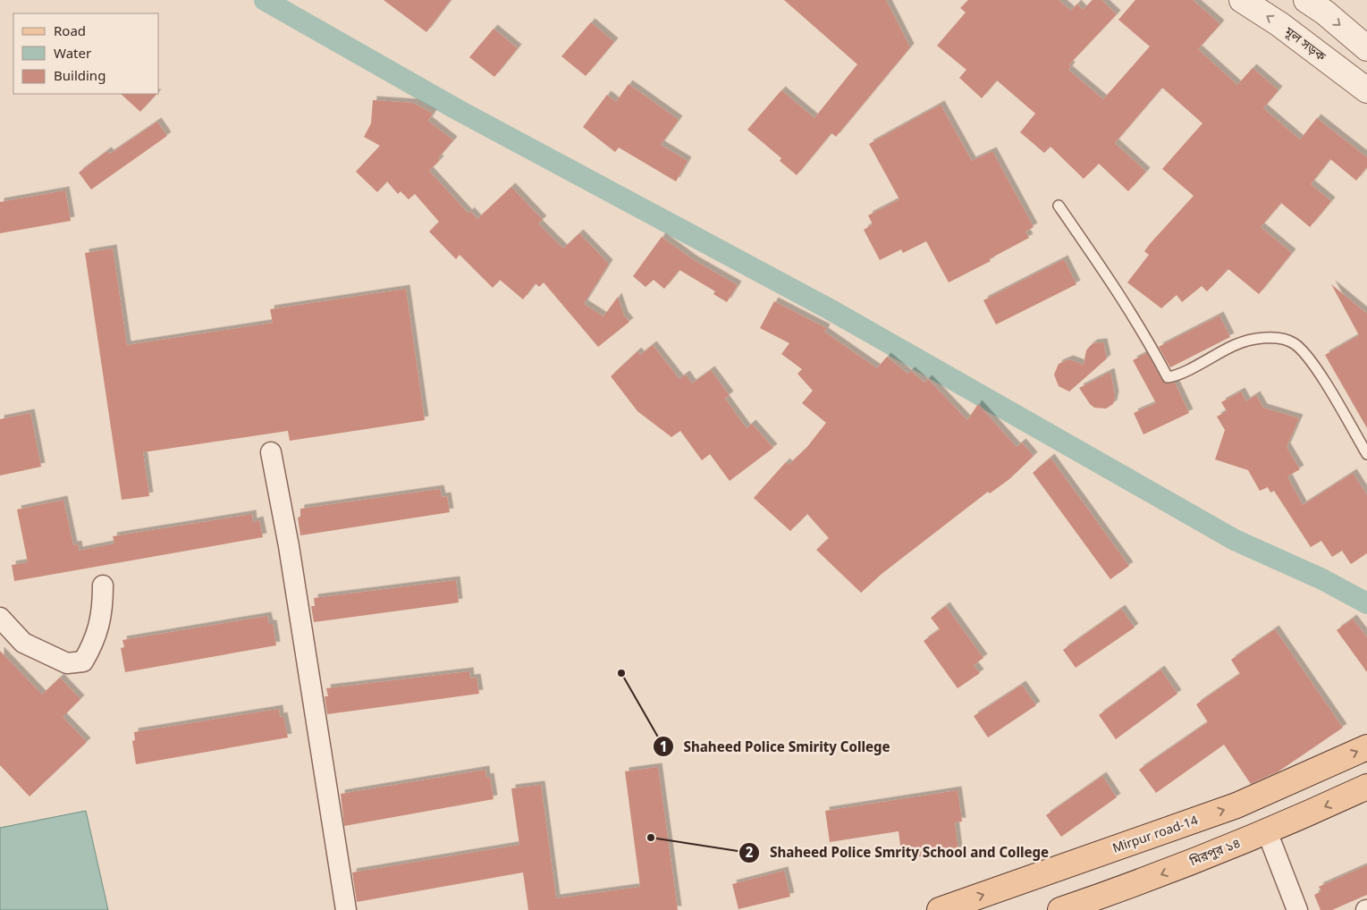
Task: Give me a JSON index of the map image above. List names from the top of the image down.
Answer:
{
  "streets": {
    "main road": ["Mirpur road-14", "মিরপুর ১৪"],
    "street": ["মূল সড়ক"]
  },
  "one_way": ["Mirpur road-14", "মিরপুর ১৪"],
  "places": ["Shaheed Police Smirity College", "Shaheed Police Smrity School and College"],
  "legend": ["Road", "Water", "Building"]
}
